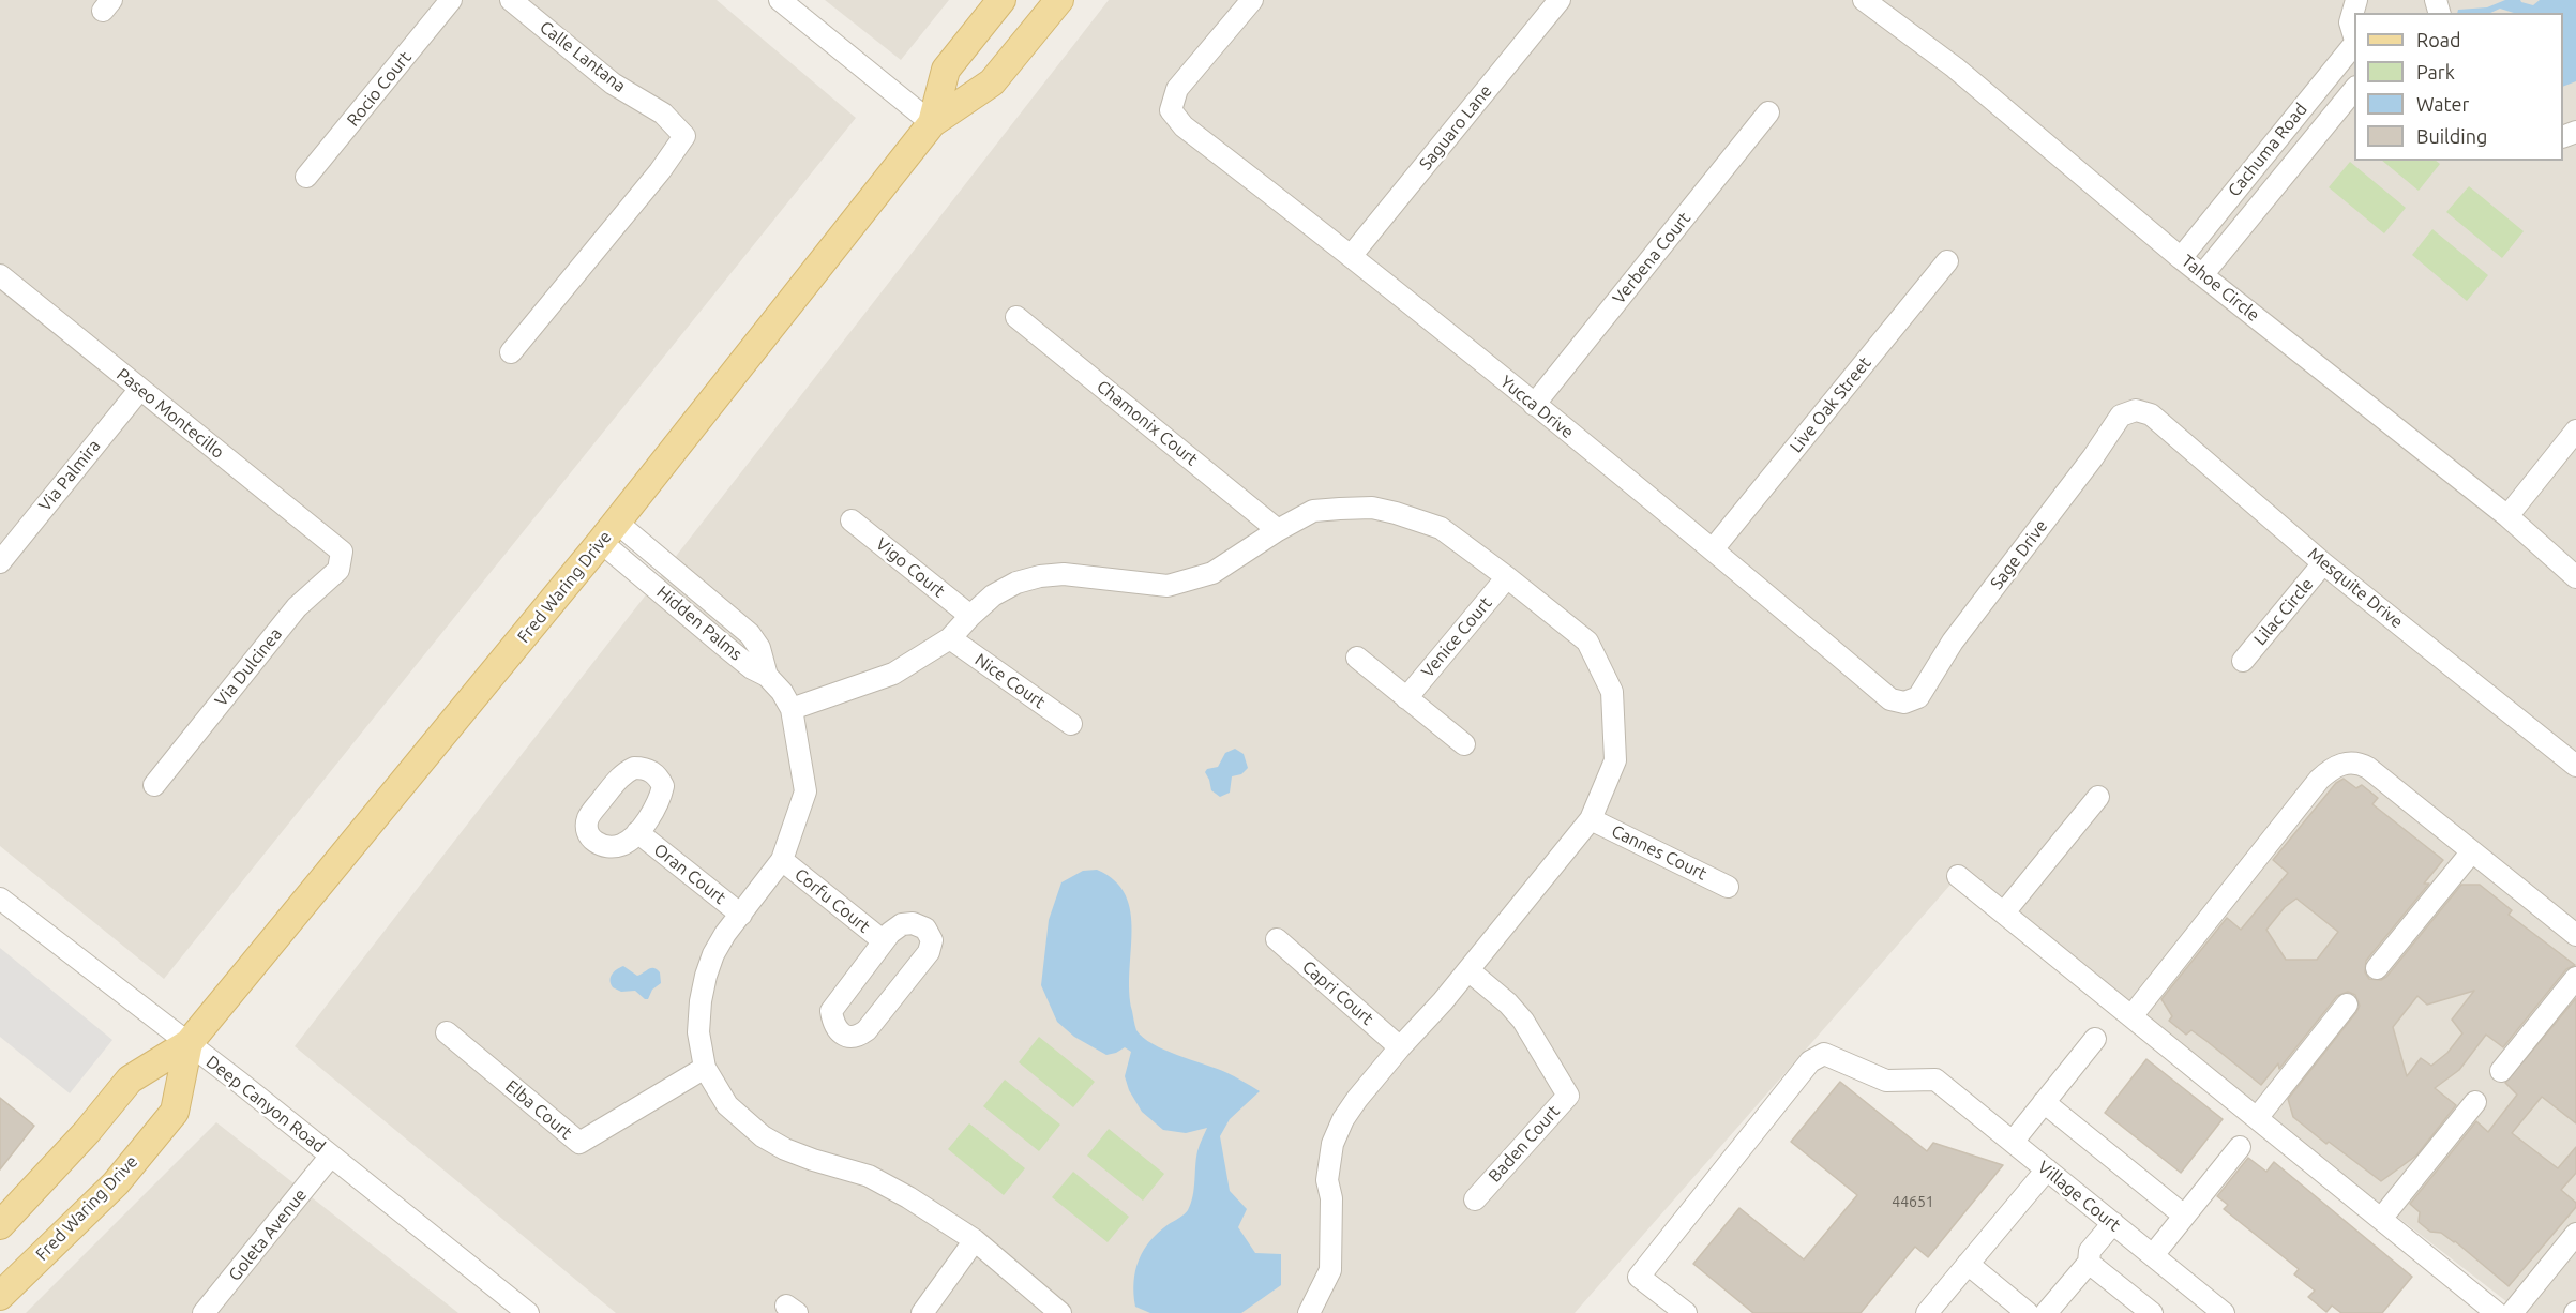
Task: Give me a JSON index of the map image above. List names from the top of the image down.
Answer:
{
  "streets": {
    "main road": ["Fred Waring Drive"],
    "street": [
      "Calle Lantana",
      "Rocio Court",
      "Saguaro Lane",
      "Cachuma Road",
      "Verbena Court",
      "Tahoe Circle",
      "Live Oak Street",
      "Yucca Drive",
      "Paseo Montecillo",
      "Chamonix Court",
      "Via Palmira",
      "Sage Drive",
      "Vigo Court",
      "Mesquite Drive",
      "Lilac Circle",
      "Hidden Palms",
      "Venice Court",
      "Via Dulcinea",
      "Nice Court",
      "Cannes Court",
      "Oran Court",
      "Corfu Court",
      "Capri Court",
      "Deep Canyon Road",
      "Elba Court",
      "Baden Court",
      "Village Court",
      "Goleta Avenue"
    ]
  },
  "crossings": [
    ["Saguaro Lane", "Yucca Drive"],
    ["Cachuma Road", "Tahoe Circle"],
    ["Verbena Court", "Yucca Drive"],
    ["Live Oak Street", "Yucca Drive"],
    ["Yucca Drive", "Sage Drive"],
    ["Paseo Montecillo", "Via Palmira"],
    ["Paseo Montecillo", "Via Dulcinea"],
    ["Sage Drive", "Mesquite Drive"],
    ["Fred Waring Drive", "Hidden Palms"],
    ["Fred Waring Drive", "Deep Canyon Road"],
    ["Mesquite Drive", "Lilac Circle"],
    ["Deep Canyon Road", "Goleta Avenue"]
  ],
  "house_numbers": ["44651"],
  "legend": [
    "Road",
    "Park",
    "Water",
    "Building"
  ]
}
